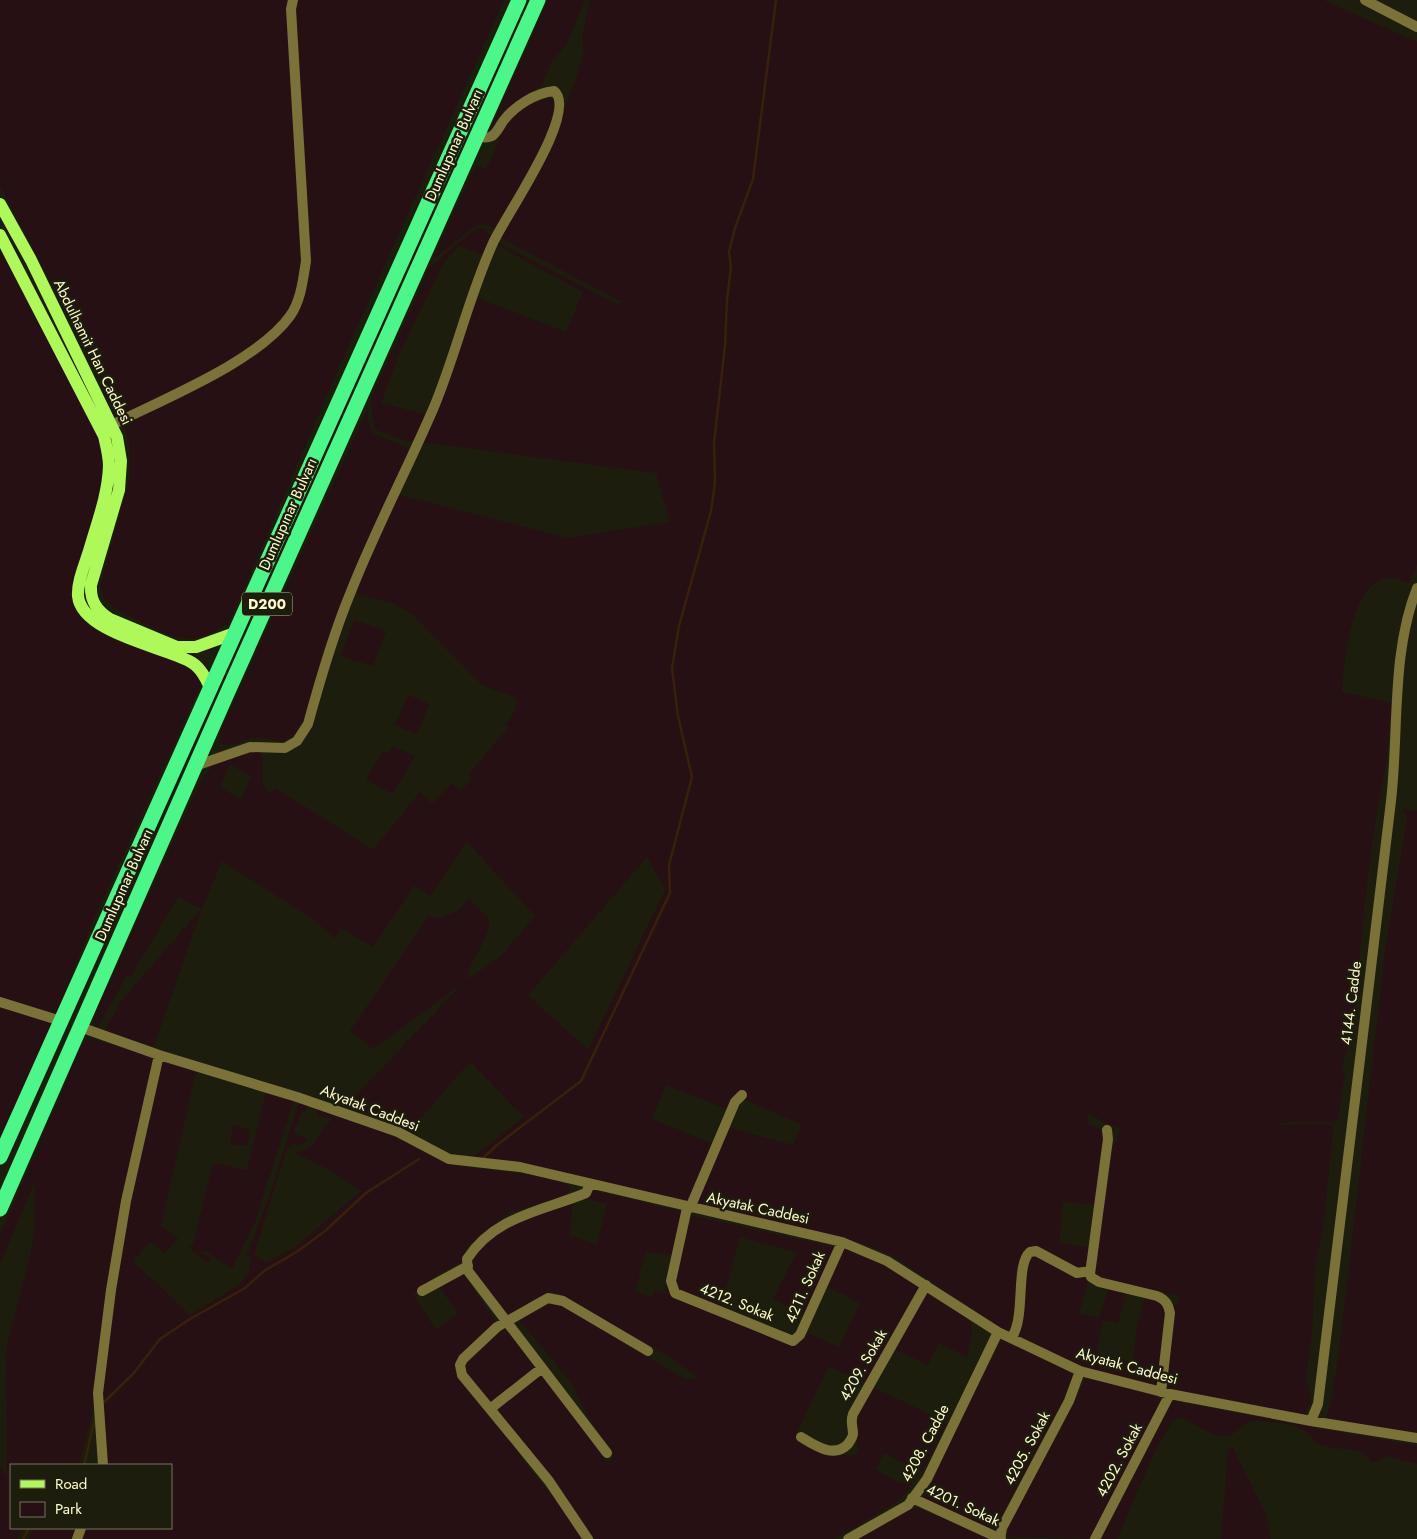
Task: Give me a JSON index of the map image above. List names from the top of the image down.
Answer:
{
  "streets": {
    "highway": ["Dumlupınar Bulvarı", "D200"],
    "main road": ["Abdulhamit Han Caddesi"],
    "street": [
      "4144. Cadde",
      "Akyatak Caddesi",
      "4211. Sokak",
      "4212. Sokak",
      "4209. Sokak",
      "4208. Cadde",
      "4205. Sokak",
      "4202. Sokak",
      "4201. Sokak"
    ]
  },
  "crossings": [
    ["Dumlupınar Bulvarı", "Abdulhamit Han Caddesi"],
    ["Dumlupınar Bulvarı", "Akyatak Caddesi"],
    ["4144. Cadde", "Akyatak Caddesi"],
    ["Akyatak Caddesi", "4211. Sokak"],
    ["Akyatak Caddesi", "4212. Sokak"],
    ["Akyatak Caddesi", "4209. Sokak"],
    ["Akyatak Caddesi", "4208. Cadde"],
    ["Akyatak Caddesi", "4205. Sokak"],
    ["Akyatak Caddesi", "4202. Sokak"],
    ["4211. Sokak", "4212. Sokak"],
    ["4208. Cadde", "4201. Sokak"],
    ["4205. Sokak", "4201. Sokak"]
  ],
  "legend": ["Road", "Park"]
}
